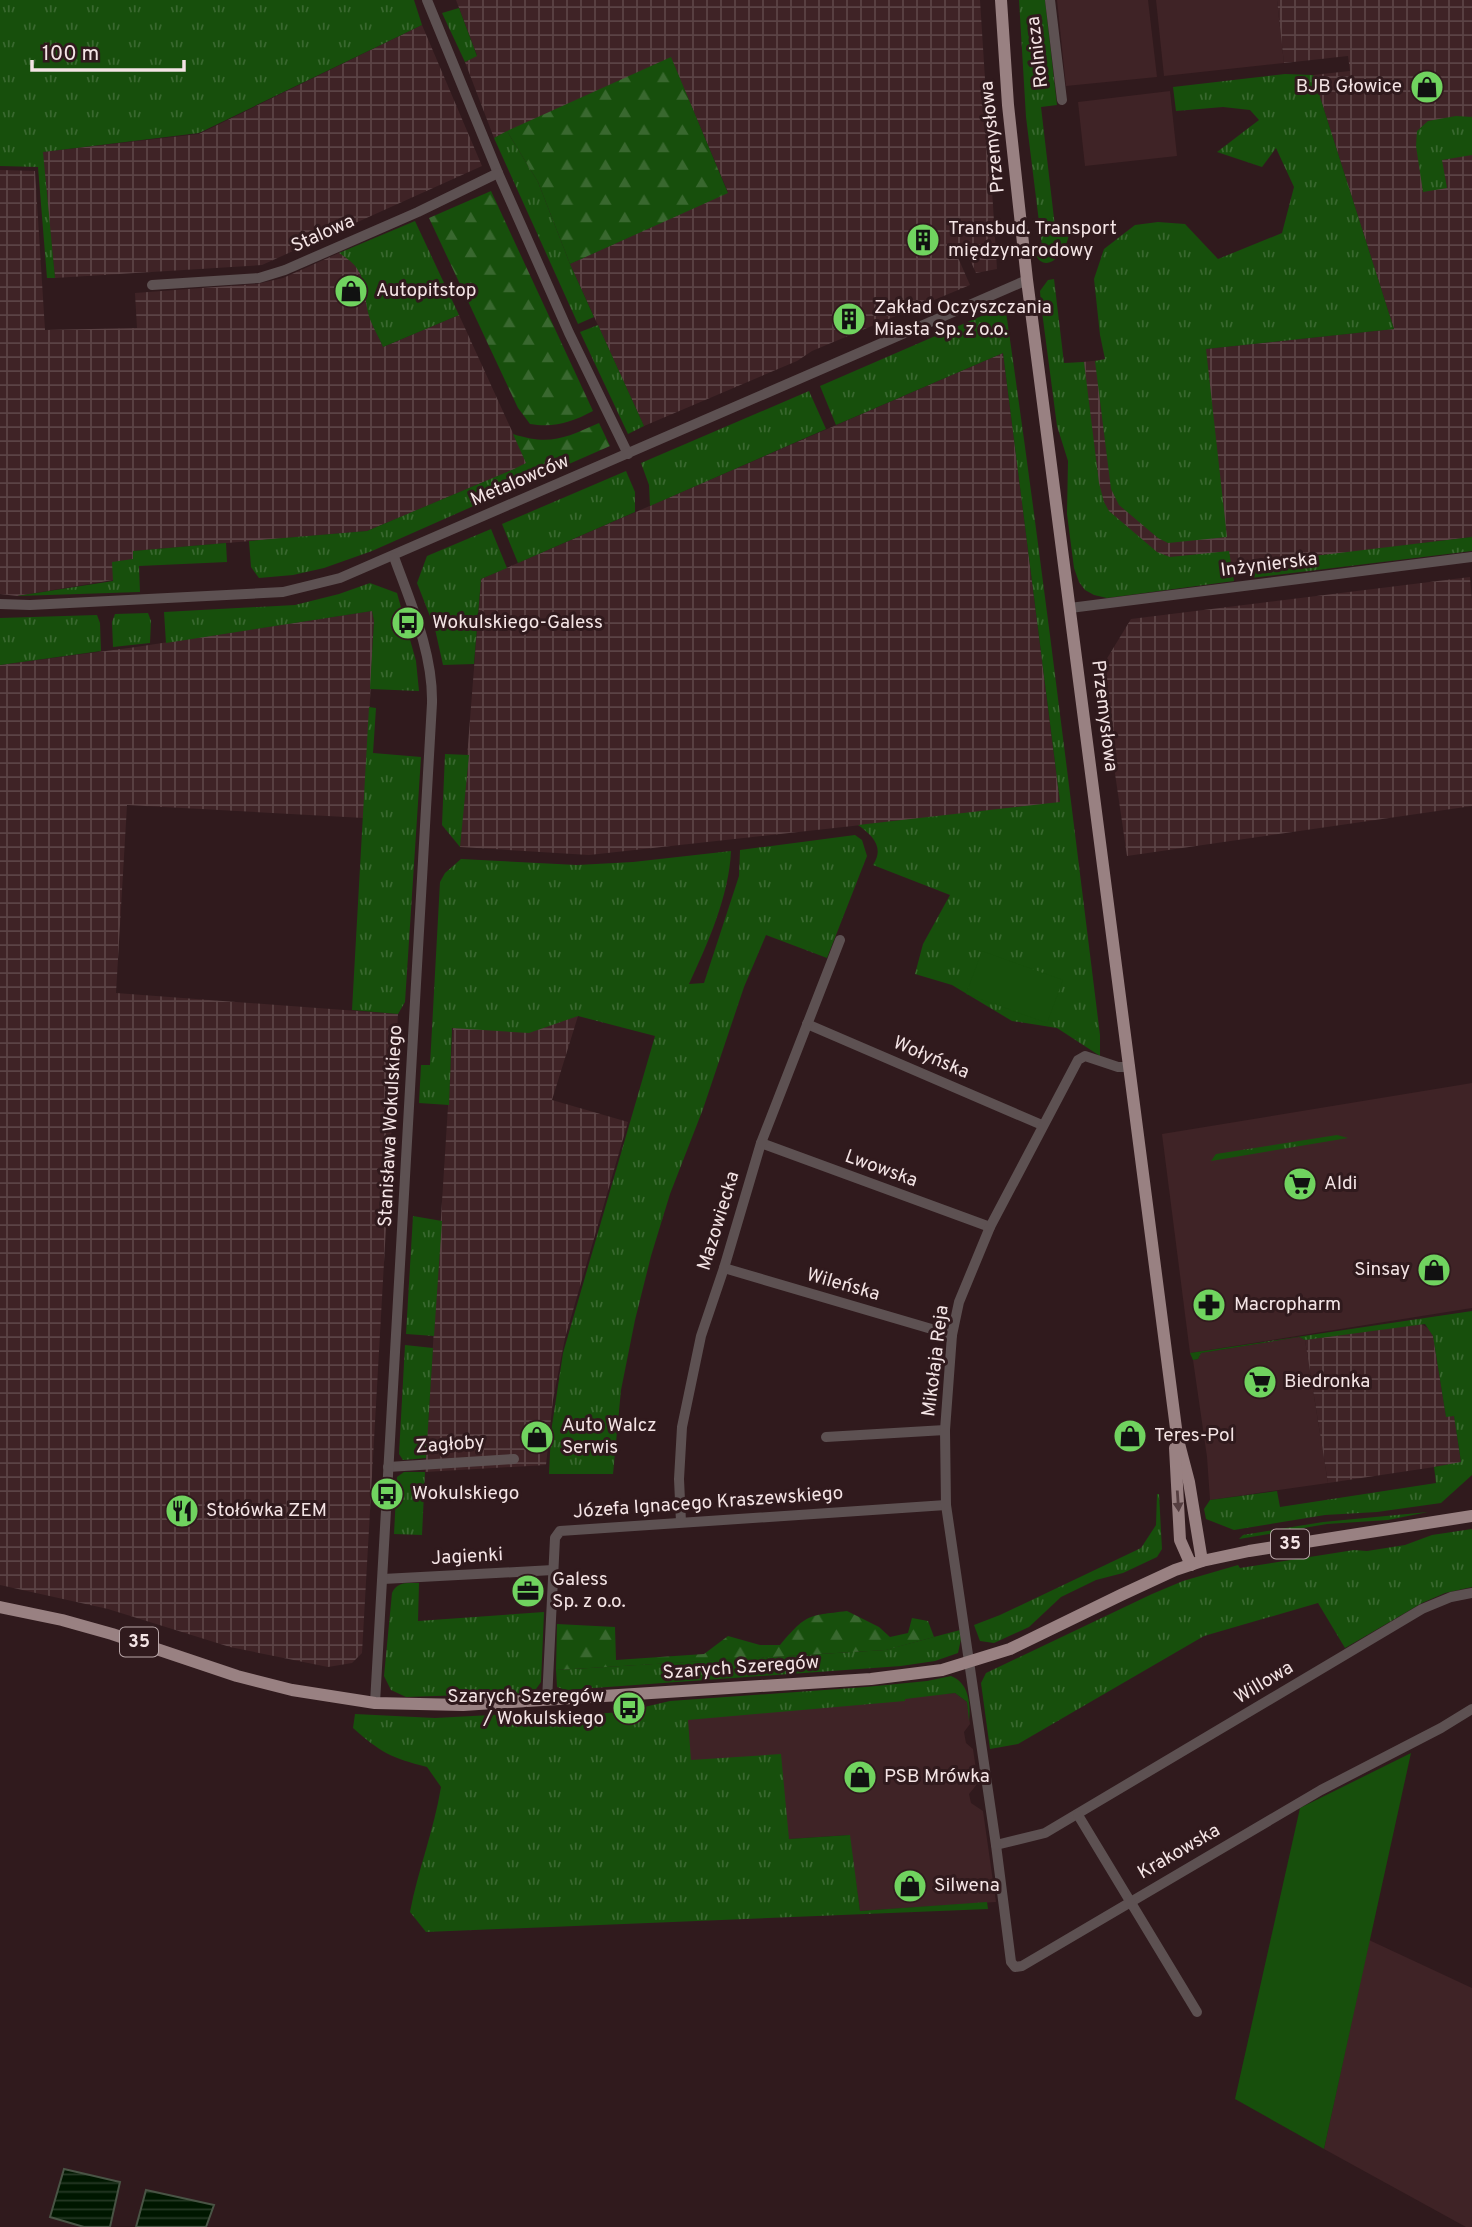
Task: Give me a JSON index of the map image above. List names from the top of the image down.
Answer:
{
  "streets": {
    "main road": ["Przemysłowa", "35", "Szarych Szeregów"],
    "street": [
      "Rolnicza",
      "Stalowa",
      "Metalowców",
      "Inżynierska",
      "Wołyńska",
      "Stanisława Wokulskiego",
      "Lwowska",
      "Mazowiecka",
      "Wileńska",
      "Mikołaja Reja",
      "Zagłoby",
      "Józefa Ignacego Kraszewskiego",
      "Jagienki",
      "Willowa",
      "Krakowska"
    ]
  },
  "crossings": [
    ["Przemysłowa", "Metalowców"],
    ["Przemysłowa", "Inżynierska"],
    ["Przemysłowa", "Mikołaja Reja"],
    ["Przemysłowa", "Szarych Szeregów"],
    ["Metalowców", "Stanisława Wokulskiego"],
    ["Wołyńska", "Mazowiecka"],
    ["Wołyńska", "Mikołaja Reja"],
    ["Stanisława Wokulskiego", "Zagłoby"],
    ["Stanisława Wokulskiego", "Jagienki"],
    ["Stanisława Wokulskiego", "Szarych Szeregów"],
    ["Lwowska", "Mazowiecka"],
    ["Lwowska", "Mikołaja Reja"],
    ["Mazowiecka", "Wileńska"],
    ["Mazowiecka", "Józefa Ignacego Kraszewskiego"],
    ["Wileńska", "Mikołaja Reja"],
    ["Mikołaja Reja", "Józefa Ignacego Kraszewskiego"],
    ["Mikołaja Reja", "Szarych Szeregów"],
    ["Mikołaja Reja", "Krakowska"],
    ["Józefa Ignacego Kraszewskiego", "Jagienki"],
    ["Józefa Ignacego Kraszewskiego", "Szarych Szeregów"],
    ["Szarych Szeregów", "Krakowska"],
    ["Willowa", "Krakowska"]
  ],
  "places": {
    "shop": [
      "BJB Głowice",
      "Autopitstop",
      "Sinsay",
      "Teres-Pol",
      "Auto Walcz Serwis",
      "PSB Mrówka",
      "Silwena"
    ],
    "building": ["Transbud. Transport międzynarodowy", "Zakład Oczyszczania Miasta Sp. z o.o."],
    "bus stop": ["Wokulskiego-Galess", "Wokulskiego", "Szarych Szeregów / Wokulskiego"],
    "supermarket": ["Aldi", "Biedronka"],
    "pharmacy": ["Macropharm"],
    "restaurant": ["Stołówka ZEM"],
    "office": ["Galess Sp. z o.o."]
  },
  "scale_bar": "100 m"
}
